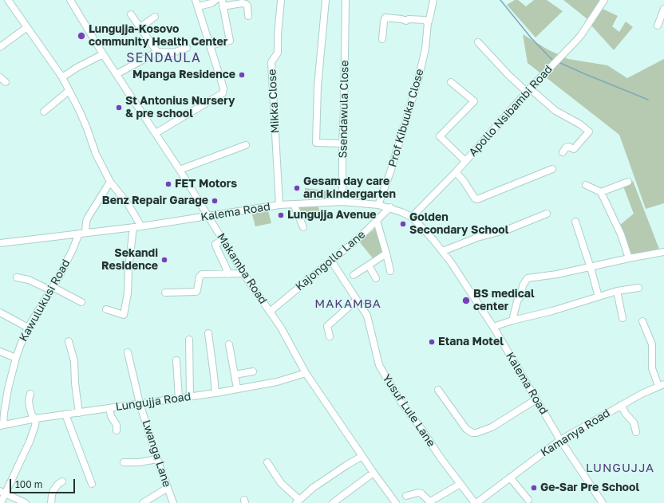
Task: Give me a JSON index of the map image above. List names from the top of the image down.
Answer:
{
  "streets": {
    "street": [
      "Mikka Close",
      "Ssendawula Close",
      "Apollo Nsibambi Road",
      "Prof Kibuuka Close",
      "Kalema Road",
      "Kajongollo Lane",
      "Makamba Road",
      "Kawulukusi Road",
      "Lungujja Road",
      "Yusuf Lule Lane",
      "Kamanya Road",
      "Lwanga Lane"
    ]
  },
  "crossings": [
    ["Mikka Close", "Kalema Road"],
    ["Ssendawula Close", "Kalema Road"],
    ["Apollo Nsibambi Road", "Kalema Road"],
    ["Prof Kibuuka Close", "Kalema Road"],
    ["Kalema Road", "Kajongollo Lane"],
    ["Kalema Road", "Makamba Road"],
    ["Kalema Road", "Kawulukusi Road"],
    ["Kalema Road", "Kamanya Road"],
    ["Kajongollo Lane", "Makamba Road"],
    ["Kajongollo Lane", "Yusuf Lule Lane"],
    ["Makamba Road", "Lungujja Road"],
    ["Kawulukusi Road", "Lungujja Road"],
    ["Lungujja Road", "Lwanga Lane"],
    ["Yusuf Lule Lane", "Kamanya Road"]
  ],
  "districts": ["SENDAULA", "MAKAMBA", "LUNGUJJA"],
  "places": [
    "Lungujja-Kosovo community Health Center",
    "Mpanga Residence",
    "St Antonius Nursery & pre school",
    "FET Motors",
    "Gesam day care and kindergarten",
    "Benz Repair Garage",
    "Lungujja Avenue",
    "Golden Secondary School",
    "Sekandi Residence",
    "BS medical center",
    "Etana Motel",
    "Ge-Sar Pre School"
  ],
  "scale_bar": "100 m"
}
